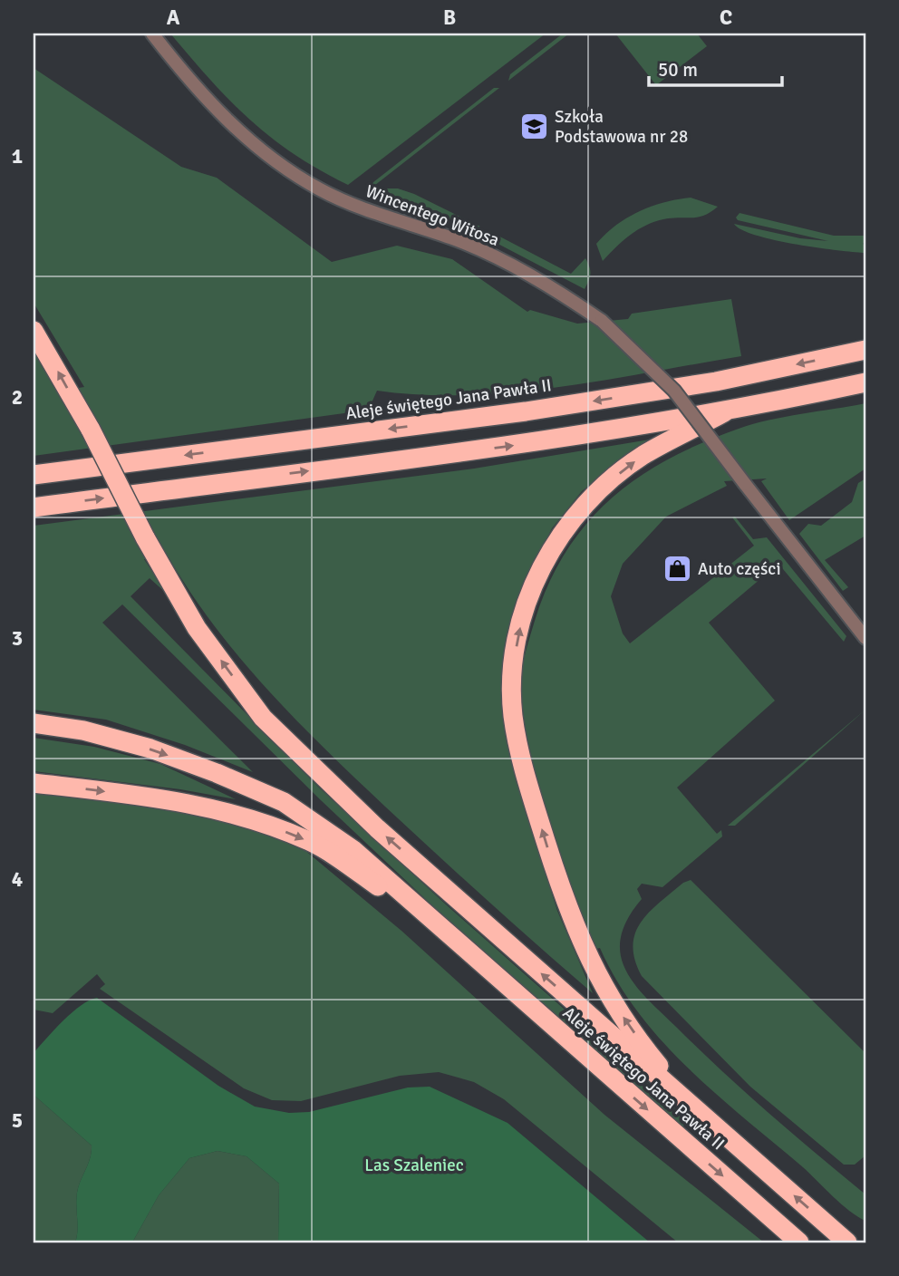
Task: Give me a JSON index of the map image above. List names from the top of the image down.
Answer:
{
  "streets": {
    "highway": ["Aleje świętego Jana Pawła II"],
    "street": ["Wincentego Witosa"]
  },
  "parks": ["Las Szaleniec"],
  "places": {
    "school or university": ["Szkoła Podstawowa nr 28"],
    "shop": ["Auto części"]
  },
  "scale_bar": "50 m",
  "grid": {
    "columns": ["A", "B", "C"],
    "rows": [
      "1",
      "2",
      "3",
      "4",
      "5"
    ]
  }
}
